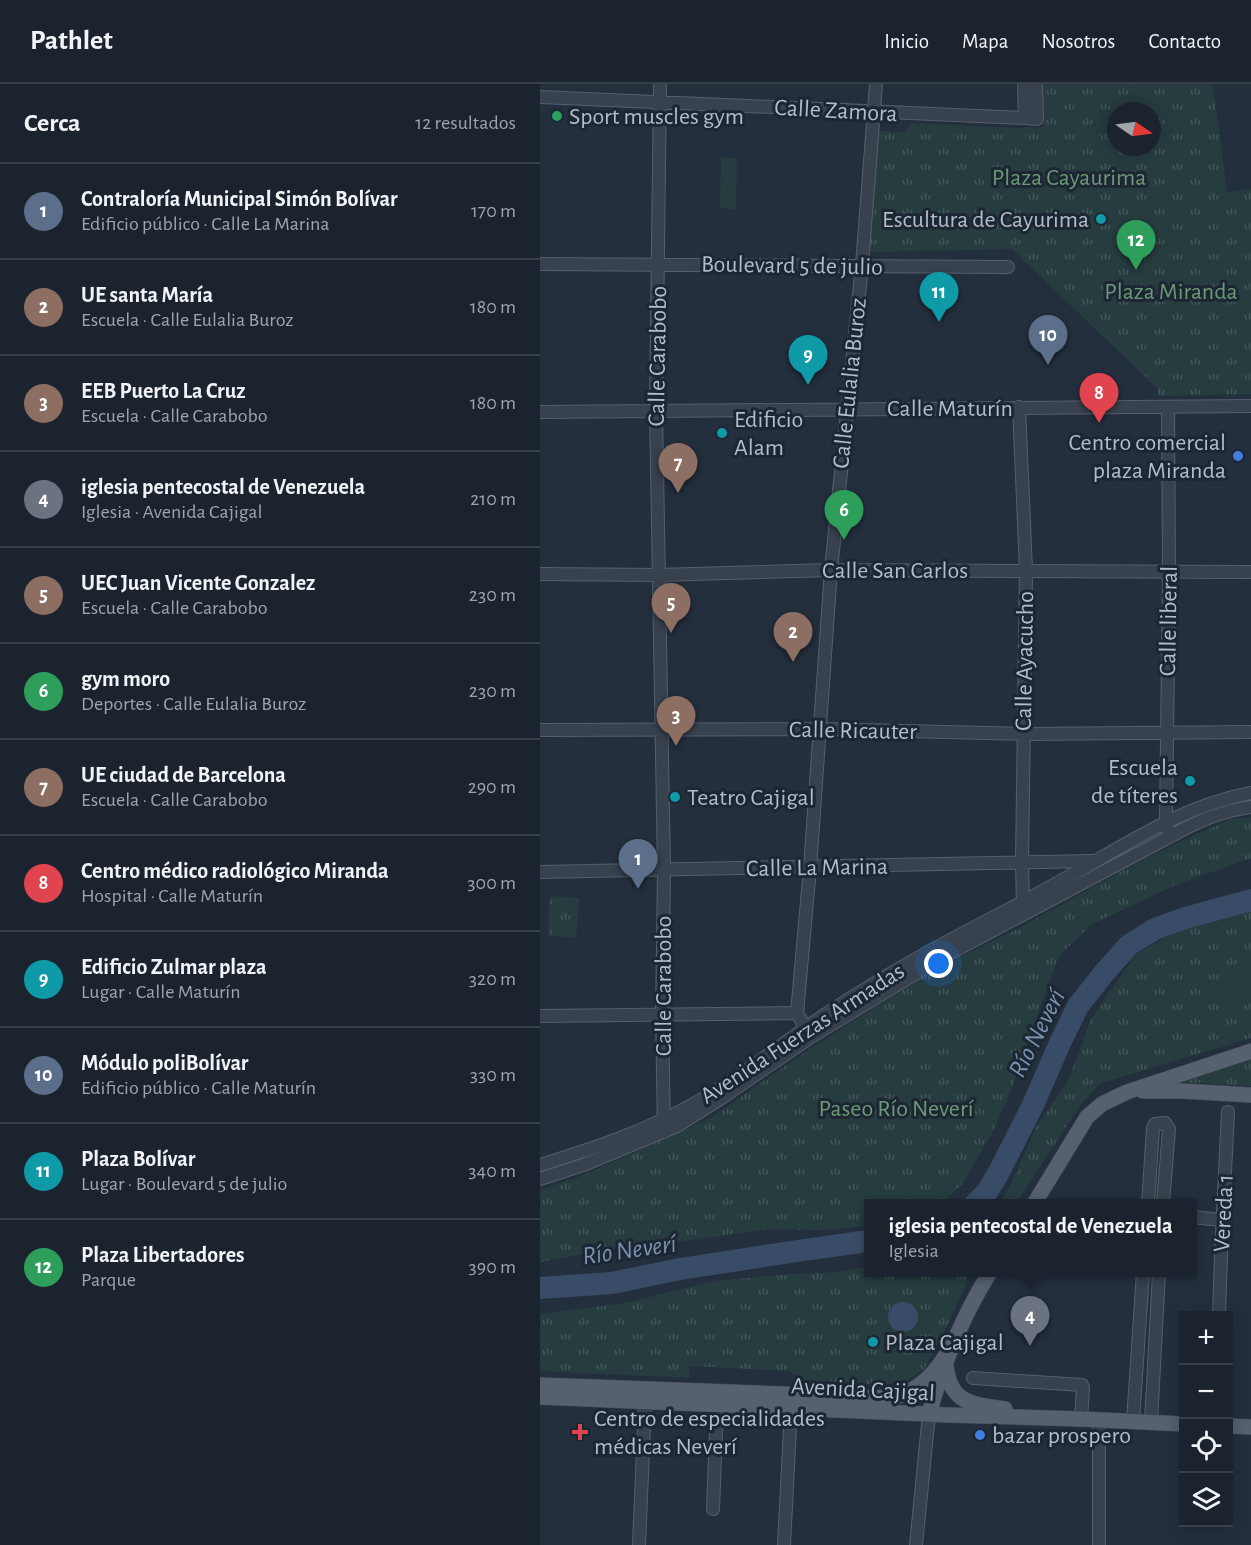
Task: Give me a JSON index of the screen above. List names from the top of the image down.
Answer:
{
  "streets": {
    "main road": ["Avenida Cajigal"],
    "street": [
      "Calle Zamora",
      "Boulevard 5 de julio",
      "Calle Carabobo",
      "Calle Eulalia Buroz",
      "Calle Maturín",
      "Calle San Carlos",
      "Calle liberal",
      "Calle Ayacucho",
      "Calle Ricauter",
      "Calle La Marina",
      "Avenida Fuerzas Armadas",
      "Vereda 1"
    ]
  },
  "crossings": [
    ["Calle Zamora", "Calle Carabobo"],
    ["Calle Zamora", "Calle Eulalia Buroz"],
    ["Boulevard 5 de julio", "Calle Carabobo"],
    ["Boulevard 5 de julio", "Calle Eulalia Buroz"],
    ["Calle Carabobo", "Calle Maturín"],
    ["Calle Carabobo", "Calle San Carlos"],
    ["Calle Carabobo", "Calle Ricauter"],
    ["Calle Carabobo", "Calle La Marina"],
    ["Calle Carabobo", "Avenida Fuerzas Armadas"],
    ["Calle Eulalia Buroz", "Calle Maturín"],
    ["Calle Eulalia Buroz", "Calle San Carlos"],
    ["Calle Eulalia Buroz", "Calle Ricauter"],
    ["Calle Eulalia Buroz", "Calle La Marina"],
    ["Calle Maturín", "Calle liberal"],
    ["Calle Maturín", "Calle Ayacucho"],
    ["Calle San Carlos", "Calle liberal"],
    ["Calle San Carlos", "Calle Ayacucho"],
    ["Calle liberal", "Calle Ricauter"],
    ["Calle liberal", "Avenida Fuerzas Armadas"],
    ["Calle Ayacucho", "Calle Ricauter"],
    ["Calle Ayacucho", "Calle La Marina"],
    ["Calle Ayacucho", "Avenida Fuerzas Armadas"],
    ["Calle La Marina", "Avenida Fuerzas Armadas"]
  ],
  "water": ["Río Neverí"],
  "parks": ["Plaza Cayaurima", "Plaza Miranda", "Paseo Río Neverí"],
  "places": {
    "other": [
      "Sport muscles gym",
      "Escultura de Cayurima",
      "Edificio Alam",
      "Centro comercial plaza Miranda",
      "Escuela de títeres",
      "Teatro Cajigal",
      "Plaza Cajigal",
      "bazar prospero"
    ],
    "health": ["Centro de especialidades médicas Neverí"]
  },
  "north": "right",
  "page": {
    "header": "Pathlet",
    "nav": [
      "Inicio",
      "Mapa",
      "Nosotros",
      "Contacto"
    ],
    "heading": ["Cerca", "12 resultados"],
    "list": [
      {
        "mark": "1",
        "name": "Contraloría Municipal Simón Bolívar",
        "note": "Edificio público · Calle La Marina",
        "value": "170 m"
      },
      {
        "mark": "2",
        "name": "UE santa María",
        "note": "Escuela · Calle Eulalia Buroz",
        "value": "180 m"
      },
      {
        "mark": "3",
        "name": "EEB Puerto La Cruz",
        "note": "Escuela · Calle Carabobo",
        "value": "180 m"
      },
      {
        "mark": "4",
        "name": "iglesia pentecostal de Venezuela",
        "note": "Iglesia · Avenida Cajigal",
        "value": "210 m"
      },
      {
        "mark": "5",
        "name": "UEC Juan Vicente Gonzalez",
        "note": "Escuela · Calle Carabobo",
        "value": "230 m"
      },
      {
        "mark": "6",
        "name": "gym moro",
        "note": "Deportes · Calle Eulalia Buroz",
        "value": "230 m"
      },
      {
        "mark": "7",
        "name": "UE ciudad de Barcelona",
        "note": "Escuela · Calle Carabobo",
        "value": "290 m"
      },
      {
        "mark": "8",
        "name": "Centro médico radiológico Miranda",
        "note": "Hospital · Calle Maturín",
        "value": "300 m"
      },
      {
        "mark": "9",
        "name": "Edificio Zulmar plaza",
        "note": "Lugar · Calle Maturín",
        "value": "320 m"
      },
      {
        "mark": "10",
        "name": "Módulo poliBolívar",
        "note": "Edificio público · Calle Maturín",
        "value": "330 m"
      },
      {
        "mark": "11",
        "name": "Plaza Bolívar",
        "note": "Lugar · Boulevard 5 de julio",
        "value": "340 m"
      },
      {
        "mark": "12",
        "name": "Plaza Libertadores",
        "note": "Parque",
        "value": "390 m"
      }
    ],
    "pins": [
      "12",
      "11",
      "10",
      "9",
      "8",
      "7",
      "6",
      "5",
      "2",
      "3",
      "1",
      "4"
    ],
    "popup": ["iglesia pentecostal de Venezuela", "Iglesia"],
    "map_buttons": ["+", "−"]
  }
}
